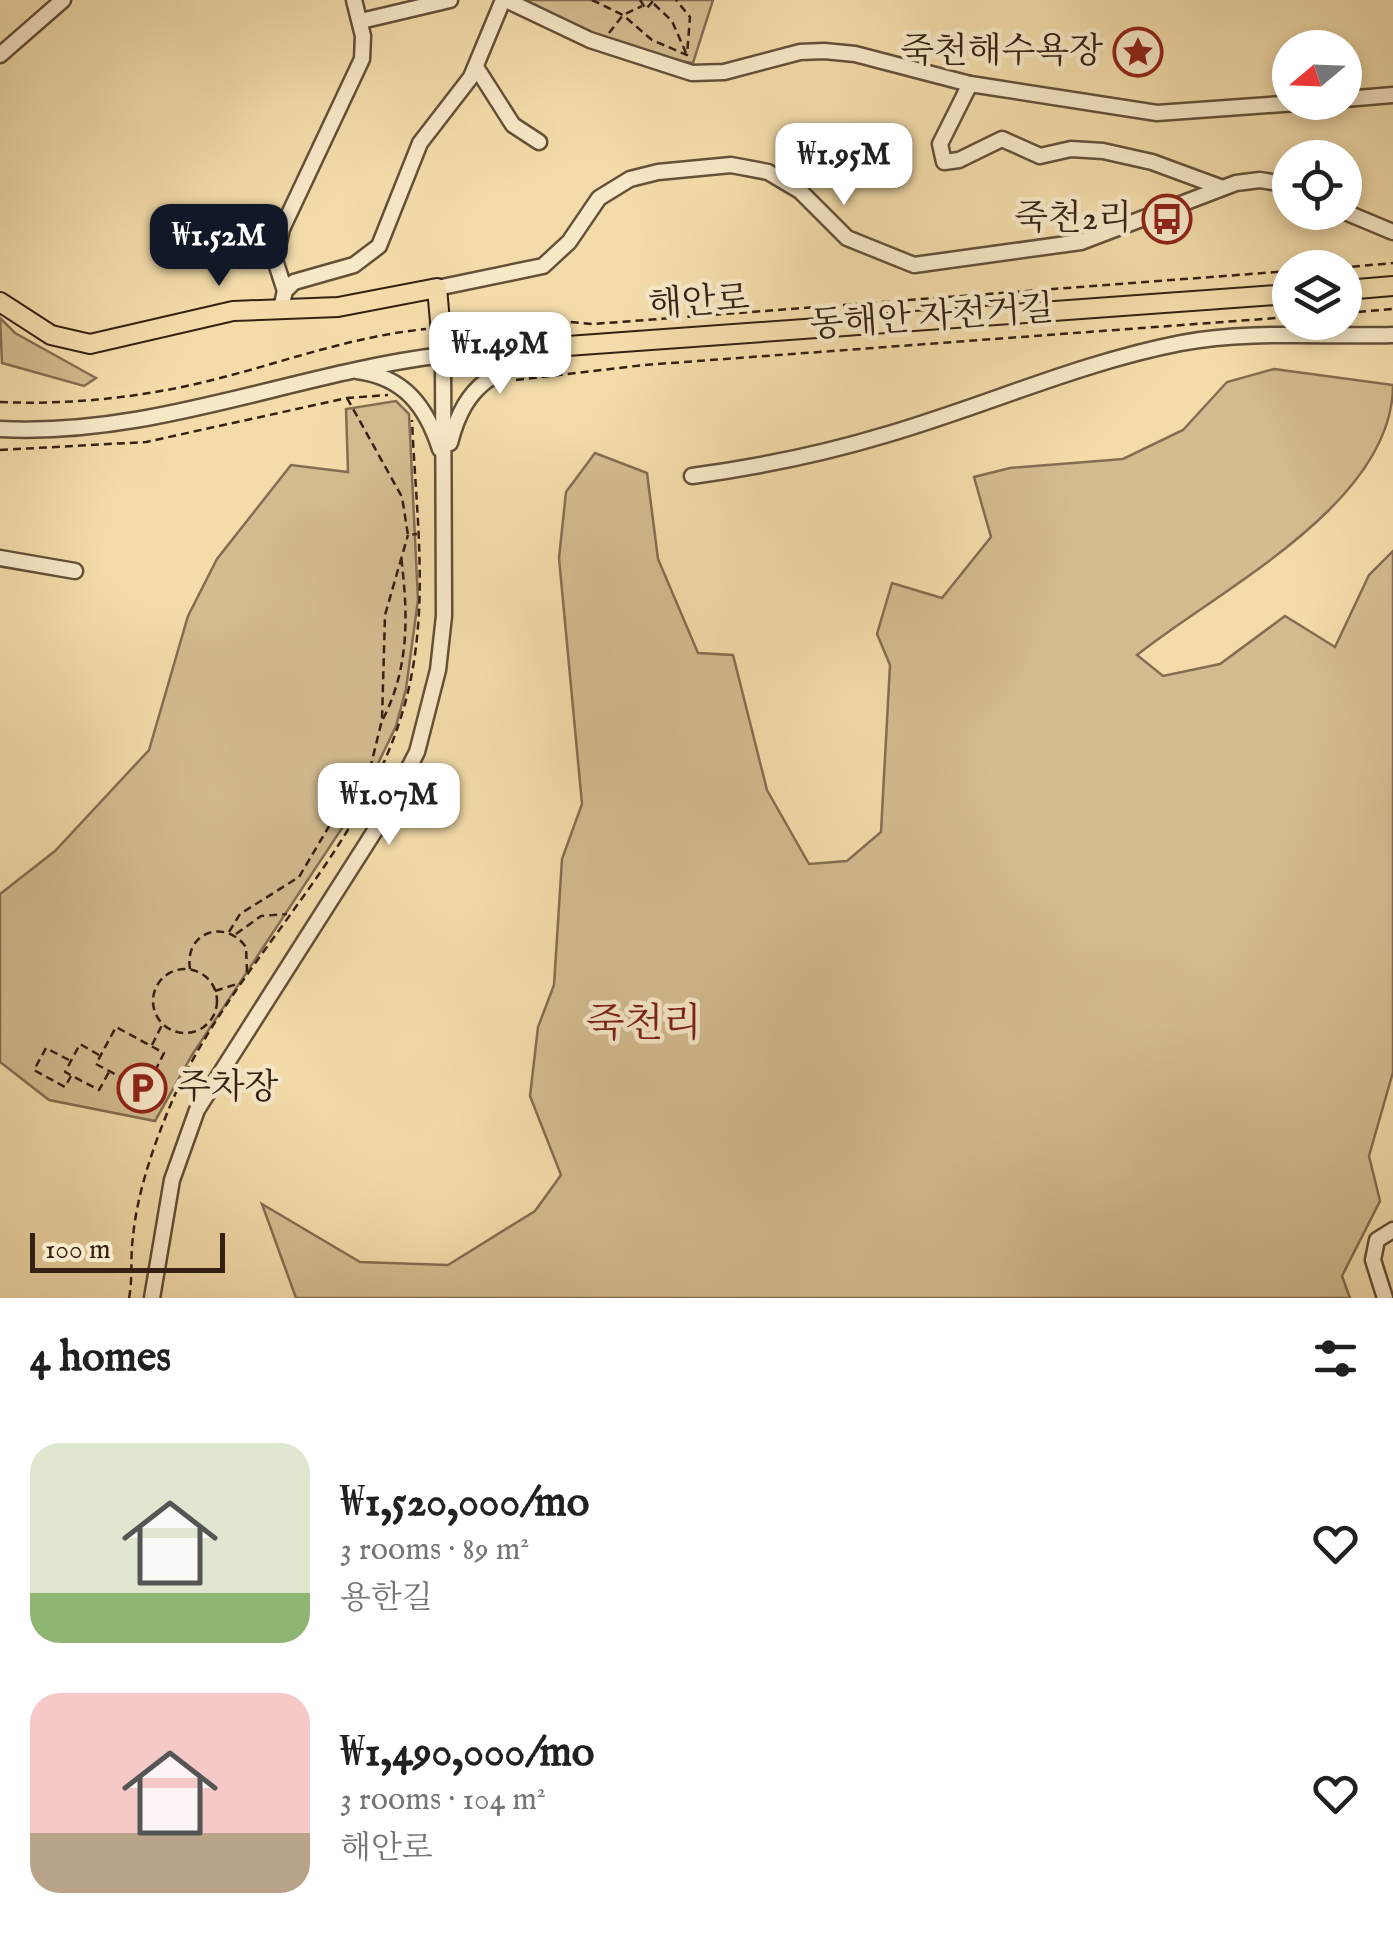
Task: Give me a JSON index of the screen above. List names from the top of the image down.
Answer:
{
  "streets": {
    "main road": ["해안로"],
    "path": ["동해안 자전거길"]
  },
  "districts": ["죽천리"],
  "places": {
    "place": ["죽천해수욕장"],
    "bus stop": ["죽천2리"],
    "parking": ["주차장"]
  },
  "scale_bar": "100 m",
  "north": "left",
  "page": {
    "price": [
      "₩1.95M",
      "₩1.52M",
      "₩1.49M",
      "₩1.07M"
    ],
    "scale": "100 m",
    "heading": "4 homes",
    "list": [
      {
        "name": "₩1,520,000/mo",
        "note": "3 rooms · 89 m² · 용한길"
      },
      {
        "name": "₩1,490,000/mo",
        "note": "3 rooms · 104 m² · 해안로"
      }
    ]
  }
}
